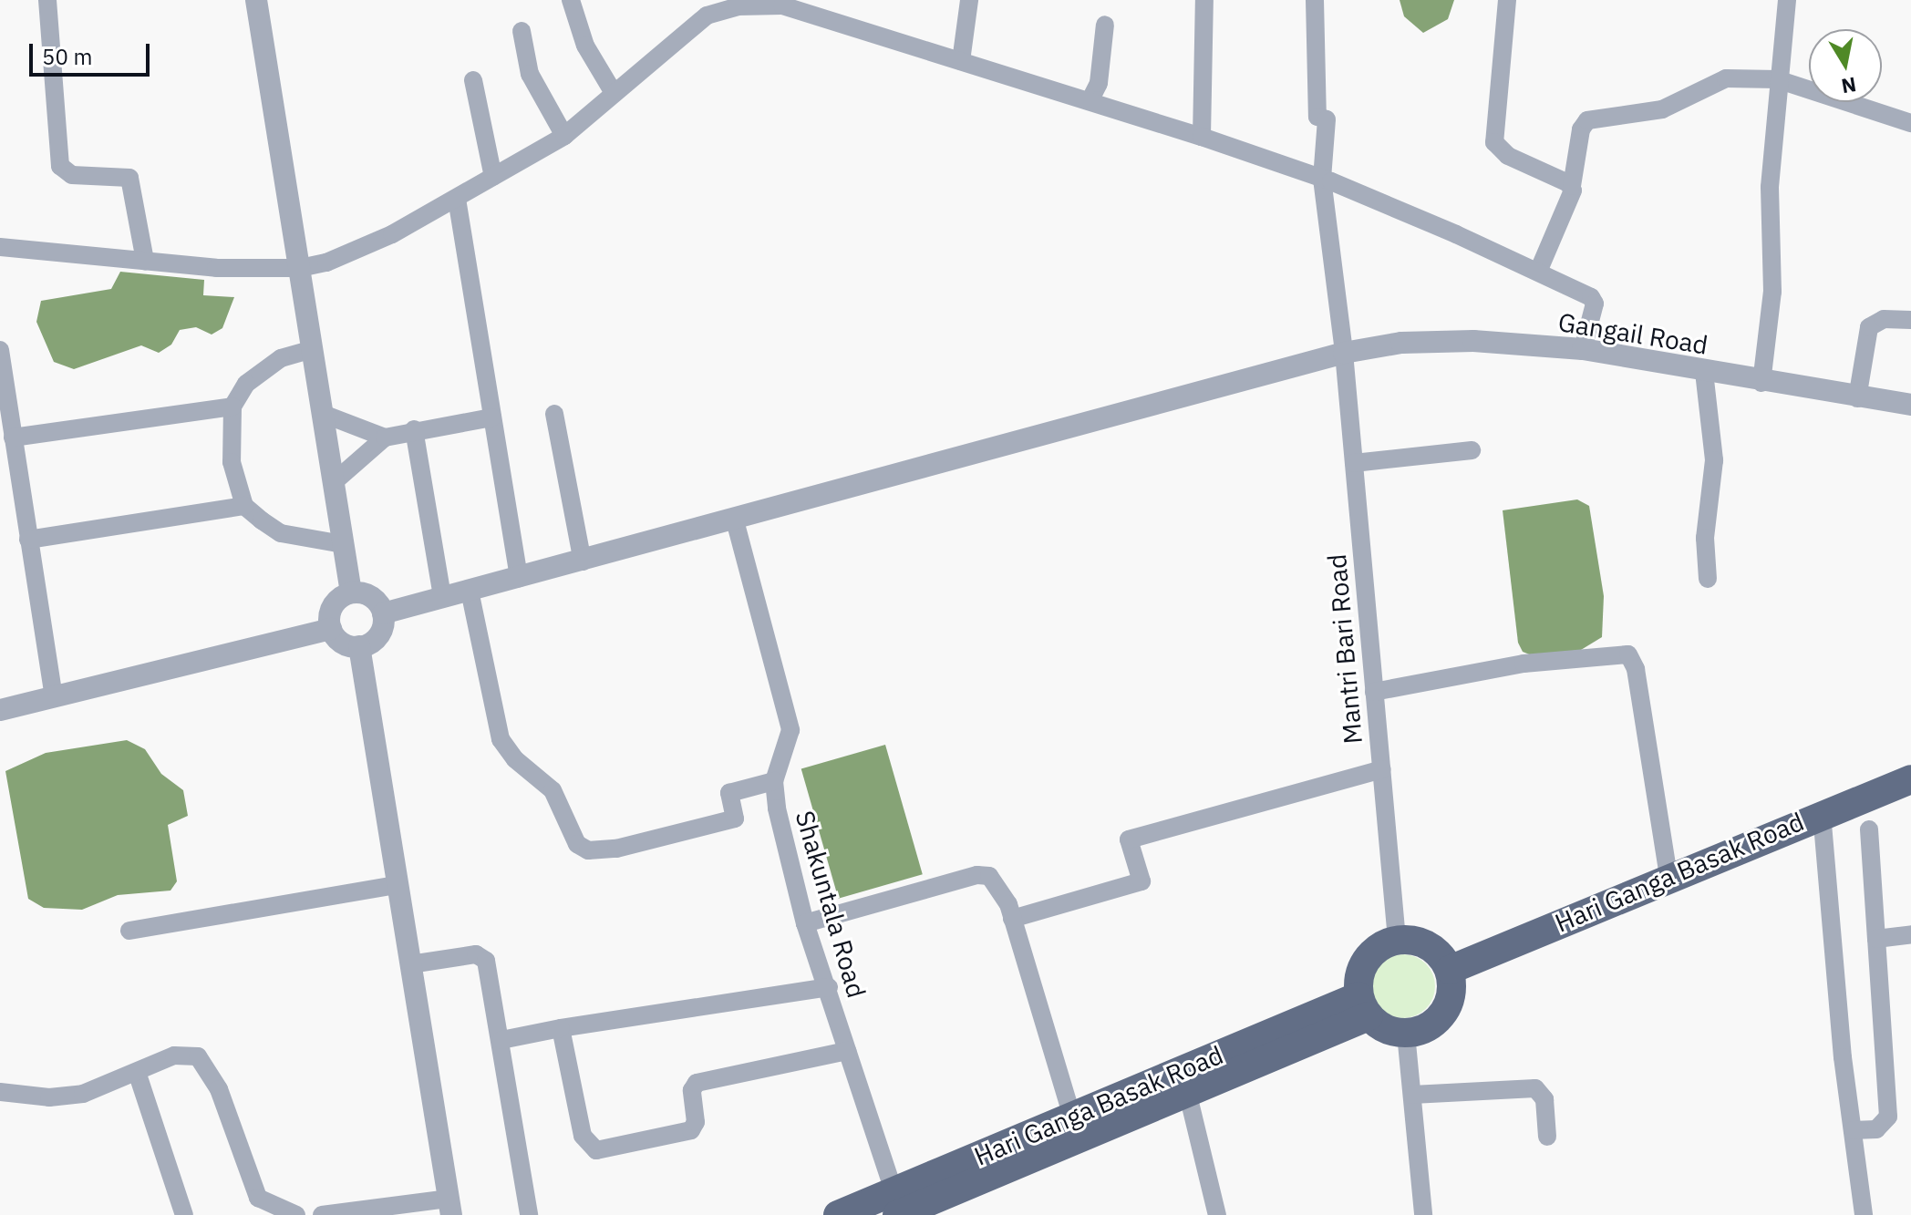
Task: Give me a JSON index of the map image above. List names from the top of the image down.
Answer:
{
  "streets": {
    "main road": ["Hari Ganga Basak Road"],
    "street": ["Gangail Road", "Mantri Bari Road", "Shakuntala Road"]
  },
  "crossings": [
    ["Gangail Road", "Mantri Bari Road"],
    ["Gangail Road", "Shakuntala Road"],
    ["Mantri Bari Road", "Hari Ganga Basak Road"],
    ["Hari Ganga Basak Road", "Shakuntala Road"]
  ],
  "scale_bar": "50 m",
  "north": "bottom"
}
